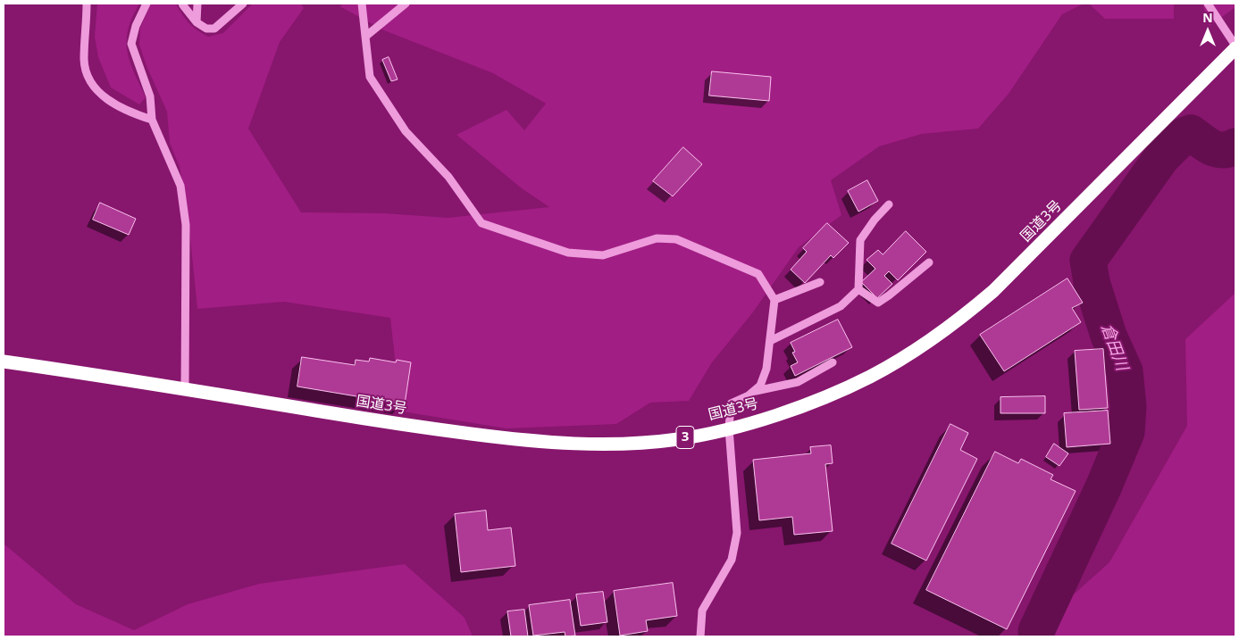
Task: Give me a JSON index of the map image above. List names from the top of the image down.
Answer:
{
  "streets": {
    "highway": ["国道3号", "3"]
  },
  "water": ["倉田川"],
  "north": "top"
}
